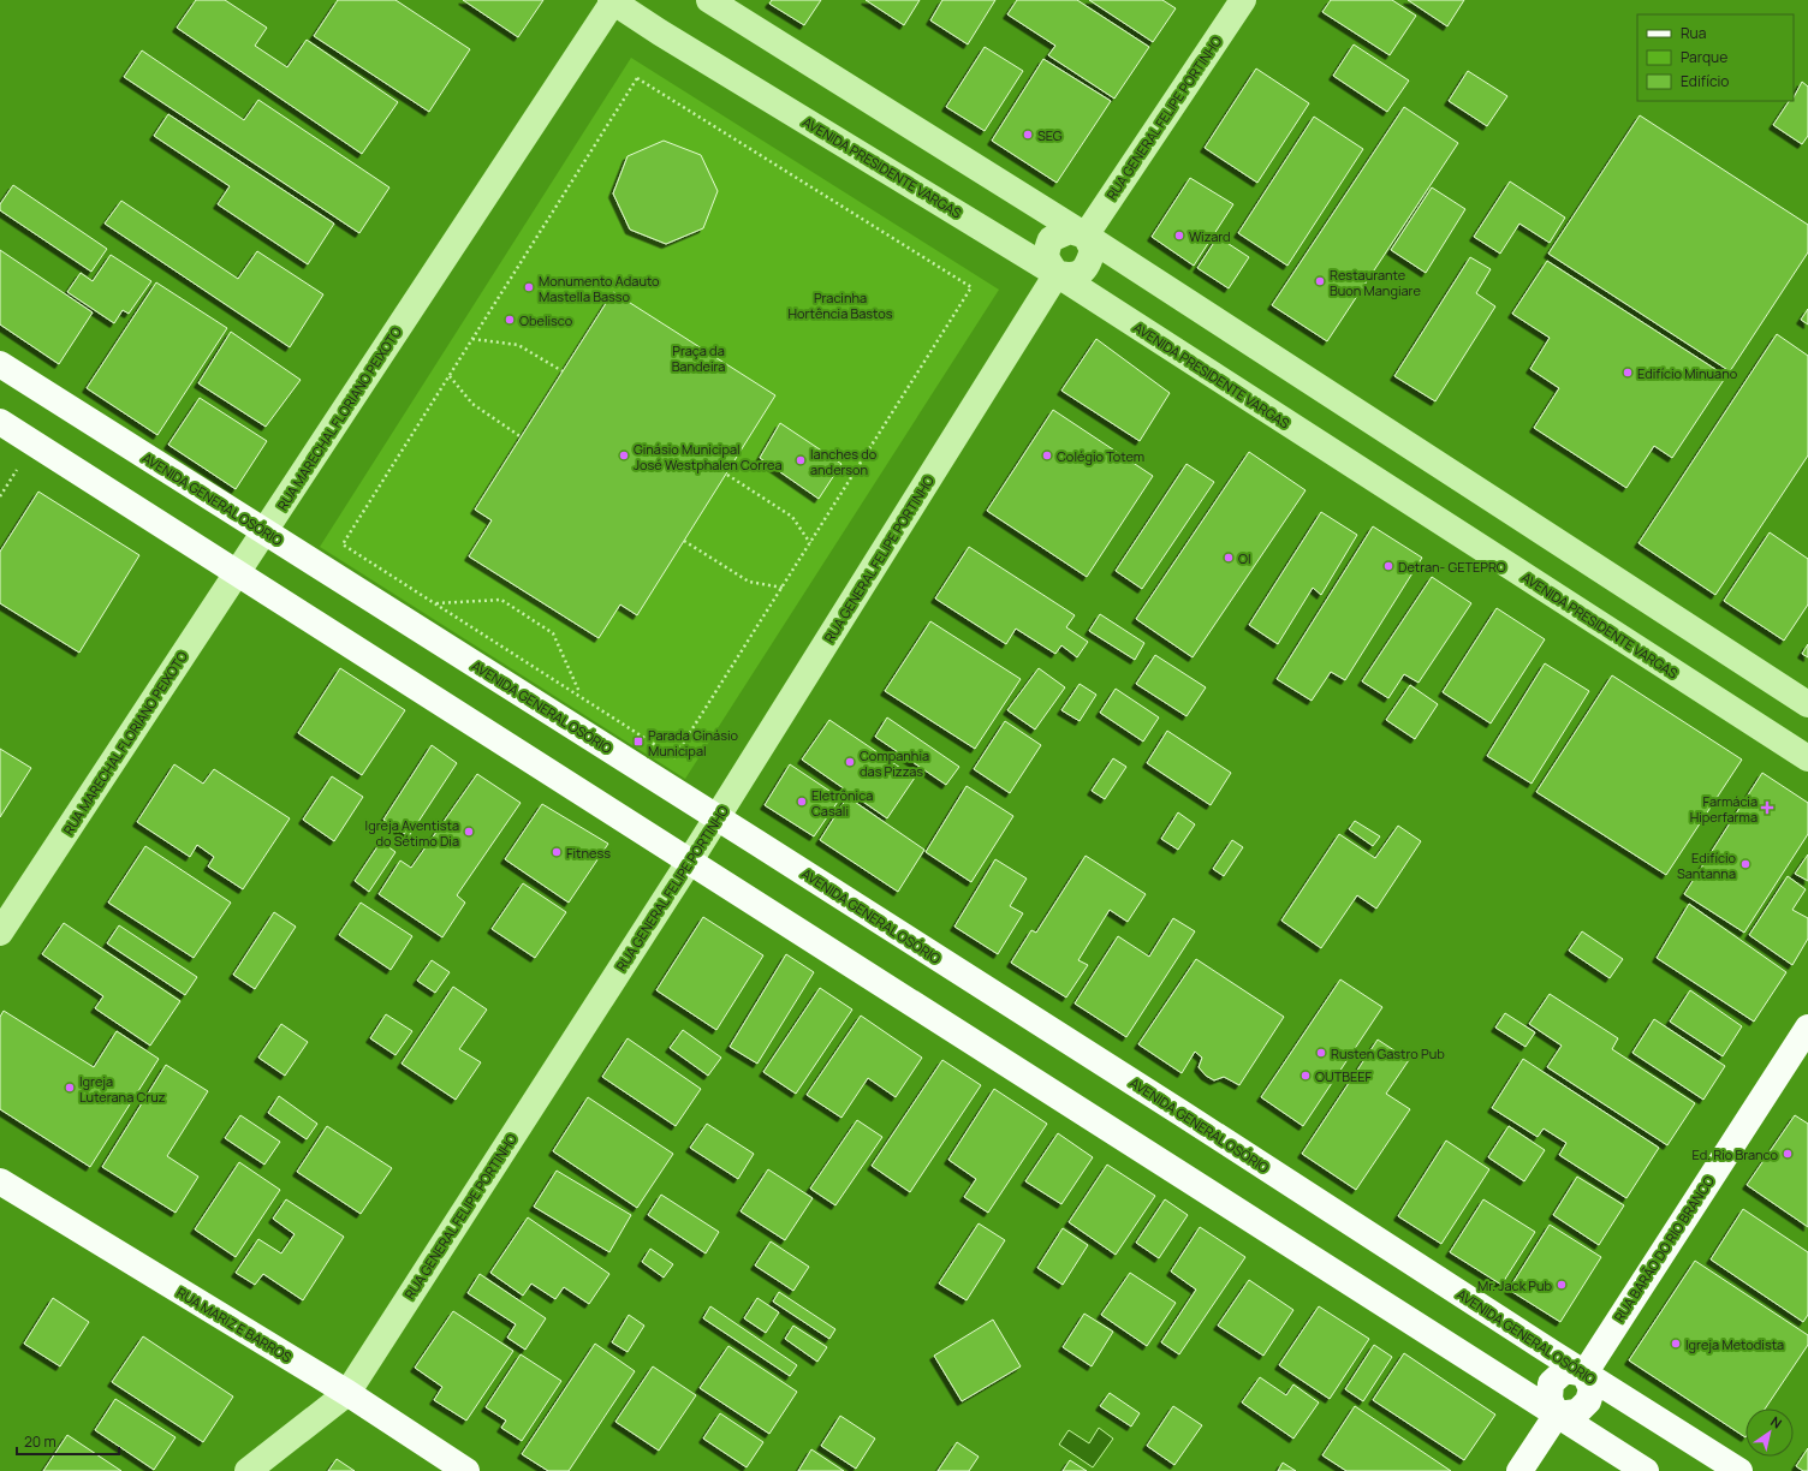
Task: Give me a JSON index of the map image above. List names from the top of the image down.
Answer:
{
  "streets": {
    "main road": ["AVENIDA GENERAL OSÓRIO", "RUA BARÃO DO RIO BRANCO", "RUA MARIZ E BARROS"],
    "street": ["RUA GENERAL FELIPE PORTINHO", "AVENIDA PRESIDENTE VARGAS", "RUA MARECHAL FLORIANO PEIXOTO"]
  },
  "crossings": [
    ["RUA GENERAL FELIPE PORTINHO", "AVENIDA PRESIDENTE VARGAS"],
    ["RUA GENERAL FELIPE PORTINHO", "AVENIDA GENERAL OSÓRIO"],
    ["RUA GENERAL FELIPE PORTINHO", "RUA MARIZ E BARROS"],
    ["AVENIDA PRESIDENTE VARGAS", "RUA MARECHAL FLORIANO PEIXOTO"],
    ["RUA MARECHAL FLORIANO PEIXOTO", "AVENIDA GENERAL OSÓRIO"],
    ["AVENIDA GENERAL OSÓRIO", "RUA BARÃO DO RIO BRANCO"]
  ],
  "parks": ["Pracinha Hortência Bastos", "Praça da Bandeira"],
  "places": {
    "other": [
      "SEG",
      "Wizard",
      "Restaurante Buon Mangiare",
      "Monumento Adauto Mastella Basso",
      "Obelisco",
      "Edifício Minuano",
      "Ginásio Municipal José Westphalen Correa",
      "Colégio Totem",
      "lanches do anderson",
      "OI",
      "Detran- GETEPRO",
      "Companhia das Pizzas",
      "Eletrônica Casali",
      "Igreja Aventista do Sétimo Dia",
      "Fitness",
      "Edifício Santanna",
      "Rusten Gastro Pub",
      "OUTBEEF",
      "Igreja Luterana Cruz",
      "Ed. Rio Branco",
      "Mr. Jack Pub",
      "Igreja Metodista"
    ],
    "transit": ["Parada Ginásio Municipal"],
    "health": ["Farmácia Hiperfarma"]
  },
  "legend": ["Rua", "Parque", "Edifício"],
  "scale_bar": "20 m",
  "north": "top right"
}
